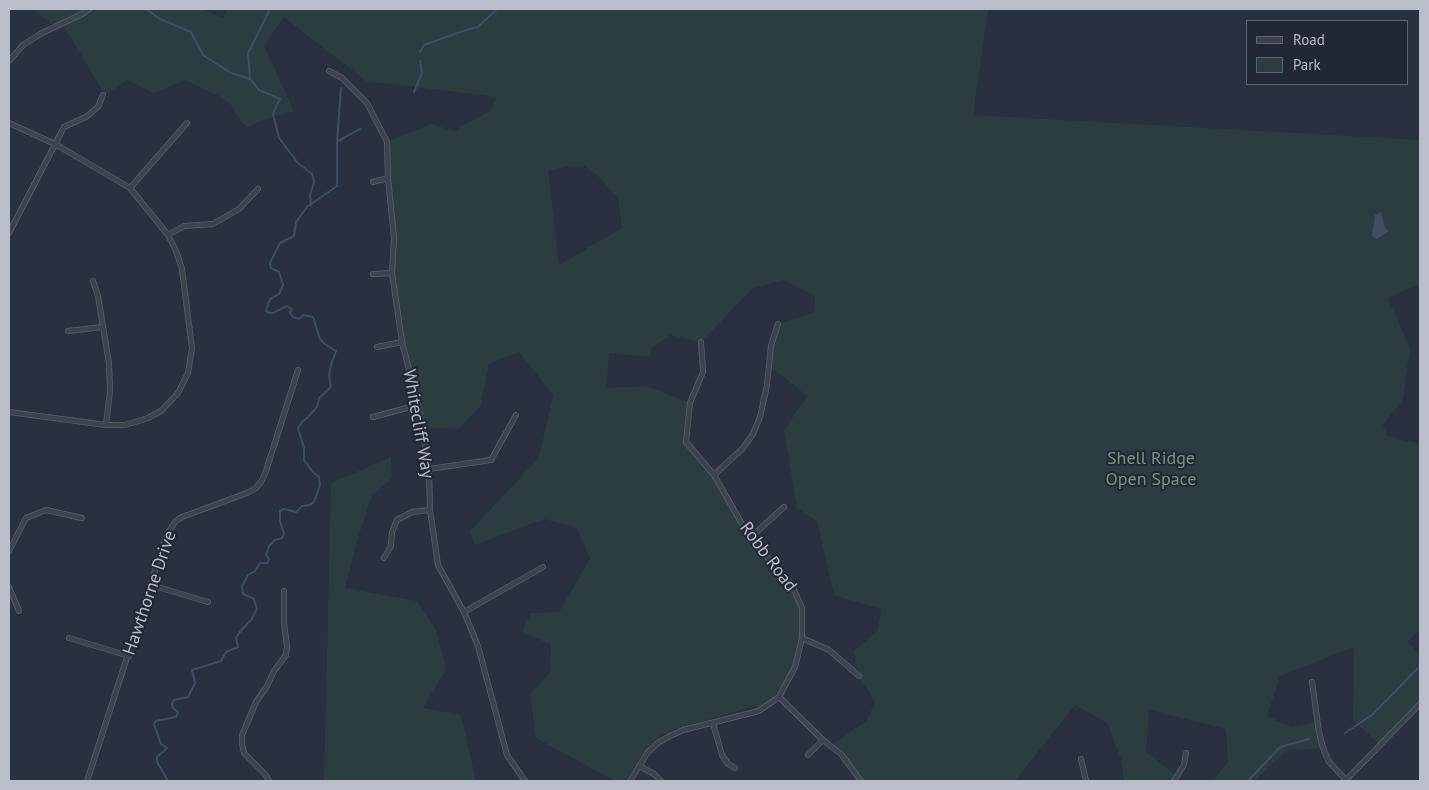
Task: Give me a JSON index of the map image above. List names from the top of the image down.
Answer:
{
  "streets": {
    "street": ["Whitecliff Way", "Robb Road", "Hawthorne Drive"]
  },
  "parks": ["Shell Ridge Open Space"],
  "legend": ["Road", "Park"]
}
